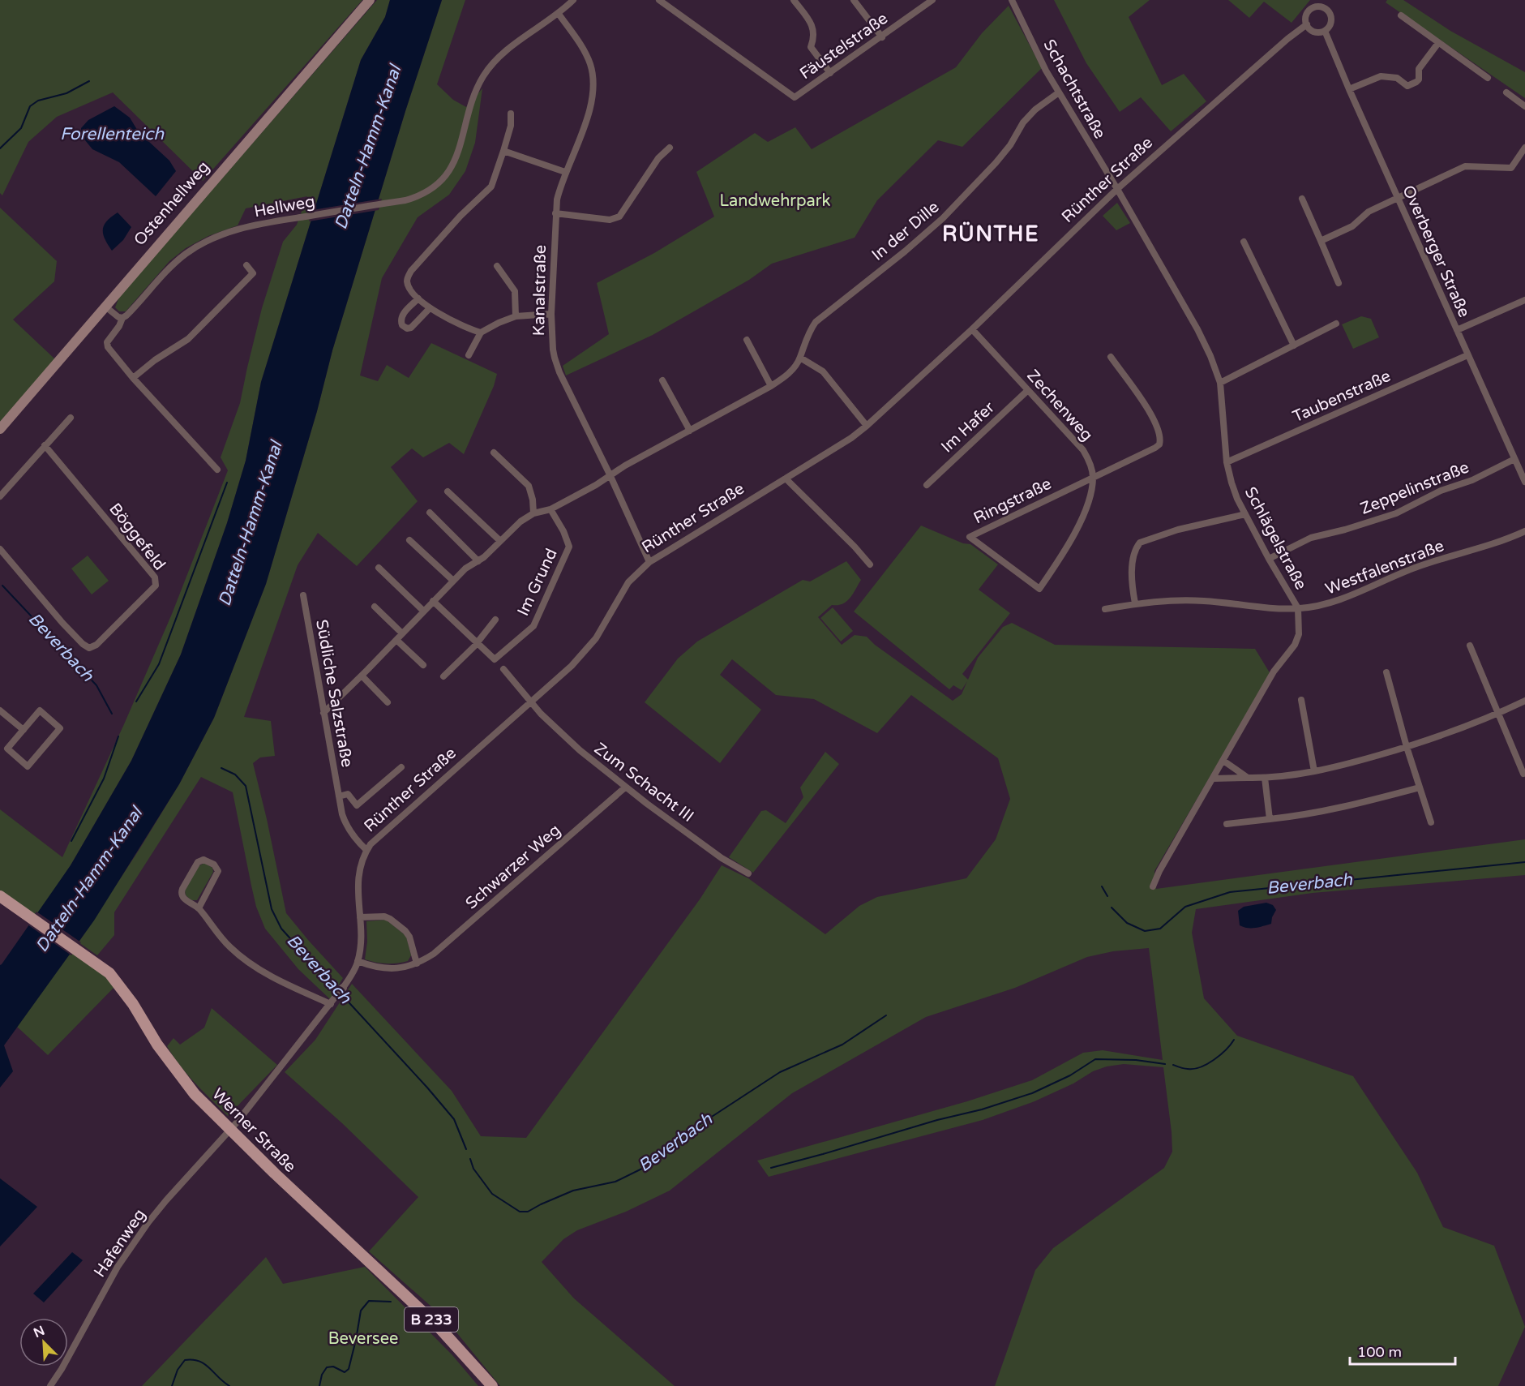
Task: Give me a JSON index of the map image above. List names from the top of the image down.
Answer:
{
  "streets": {
    "main road": ["Ostenhellweg", "Werner Straße", "B 233"],
    "street": [
      "Fäustelstraße",
      "Schachtstraße",
      "Rünther Straße",
      "Hellweg",
      "In der Dille",
      "Overberger Straße",
      "Kanalstraße",
      "Taubenstraße",
      "Zechenweg",
      "Im Hafer",
      "Zeppelinstraße",
      "Ringstraße",
      "Böggefeld",
      "Schlägelstraße",
      "Westfalenstraße",
      "Im Grund",
      "Südliche Salzstraße",
      "Zum Schacht III",
      "Schwarzer Weg",
      "Hafenweg"
    ]
  },
  "crossings": [
    ["Schachtstraße", "Rünther Straße"],
    ["Schachtstraße", "In der Dille"],
    ["Schachtstraße", "Schlägelstraße"],
    ["Rünther Straße", "Overberger Straße"],
    ["Rünther Straße", "Kanalstraße"],
    ["Rünther Straße", "Zechenweg"],
    ["Rünther Straße", "Schlägelstraße"],
    ["Rünther Straße", "Südliche Salzstraße"],
    ["Rünther Straße", "Zum Schacht III"],
    ["Rünther Straße", "Schwarzer Weg"],
    ["Rünther Straße", "Werner Straße"],
    ["Rünther Straße", "Hafenweg"],
    ["Hellweg", "Kanalstraße"],
    ["In der Dille", "Kanalstraße"],
    ["In der Dille", "Im Grund"],
    ["Overberger Straße", "Taubenstraße"],
    ["Overberger Straße", "Zeppelinstraße"],
    ["Taubenstraße", "Schlägelstraße"],
    ["Zechenweg", "Im Hafer"],
    ["Zechenweg", "Ringstraße"],
    ["Zeppelinstraße", "Schlägelstraße"],
    ["Schlägelstraße", "Westfalenstraße"],
    ["Zum Schacht III", "Schwarzer Weg"],
    ["Werner Straße", "Hafenweg"]
  ],
  "districts": ["RÜNTHE"],
  "water": ["Forellenteich", "Datteln-Hamm-Kanal", "Beverbach"],
  "parks": ["Landwehrpark", "Beversee"],
  "scale_bar": "100 m",
  "north": "top left"
}
